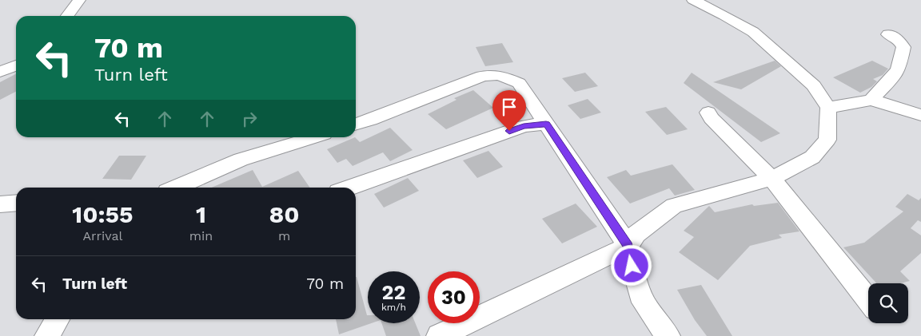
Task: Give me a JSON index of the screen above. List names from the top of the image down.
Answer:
{
  "page": {
    "turn": ["70 m", "Turn left"],
    "eta": [
      "10:55",
      "Arrival",
      "1",
      "min",
      "80",
      "m"
    ],
    "list": [
      {
        "name": "Turn left",
        "value": "70 m"
      }
    ],
    "speed": "22 km/h",
    "limit": "30"
  }
}
